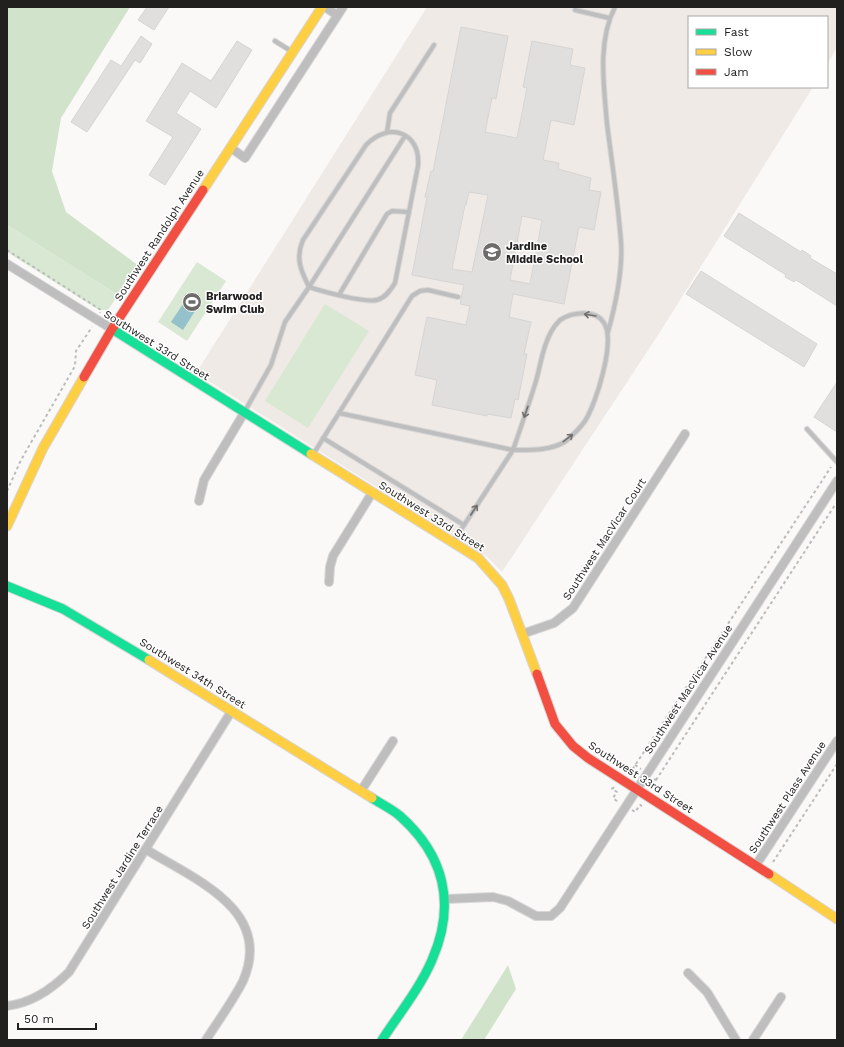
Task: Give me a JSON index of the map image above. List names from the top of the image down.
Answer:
{
  "streets": {
    "street": [
      "Southwest Randolph Avenue",
      "Southwest 33rd Street",
      "Southwest MacVicar Court",
      "Southwest 34th Street",
      "Southwest MacVicar Avenue",
      "Southwest Plass Avenue",
      "Southwest Jardine Terrace"
    ]
  },
  "crossings": [
    ["Southwest Randolph Avenue", "Southwest 33rd Street"],
    ["Southwest 33rd Street", "Southwest MacVicar Court"],
    ["Southwest 33rd Street", "Southwest MacVicar Avenue"],
    ["Southwest 33rd Street", "Southwest Plass Avenue"],
    ["Southwest 34th Street", "Southwest MacVicar Avenue"],
    ["Southwest 34th Street", "Southwest Jardine Terrace"]
  ],
  "places": {
    "school or university": ["Jardine Middle School"],
    "sports": ["Briarwood Swim Club"]
  },
  "legend": ["Fast", "Slow", "Jam"],
  "scale_bar": "50 m"
}
